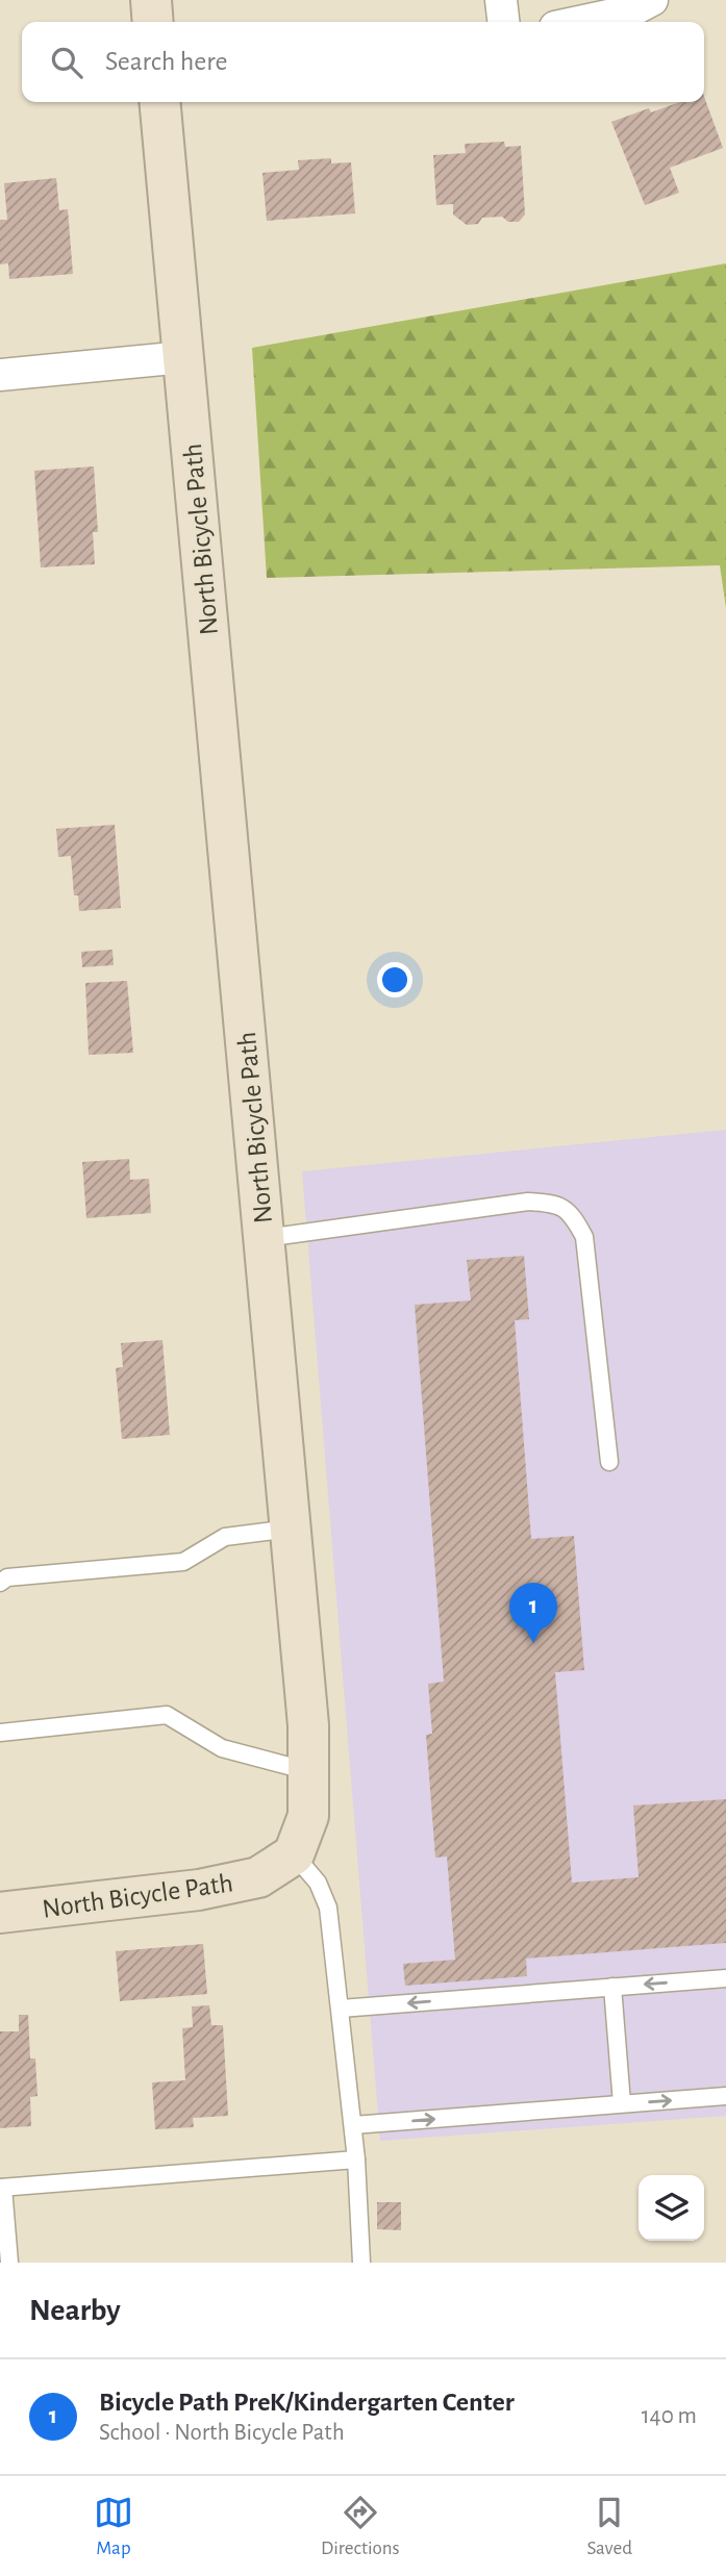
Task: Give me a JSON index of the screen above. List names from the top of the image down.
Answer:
{
  "streets": {
    "street": ["North Bicycle Path"]
  },
  "page": {
    "search": "Search here",
    "pins": "1",
    "heading": "Nearby",
    "list": [
      {
        "mark": "1",
        "name": "Bicycle Path PreK/Kindergarten Center",
        "note": "School · North Bicycle Path",
        "value": "140 m"
      }
    ],
    "nav": ["Map", "Directions", "Saved"]
  }
}
